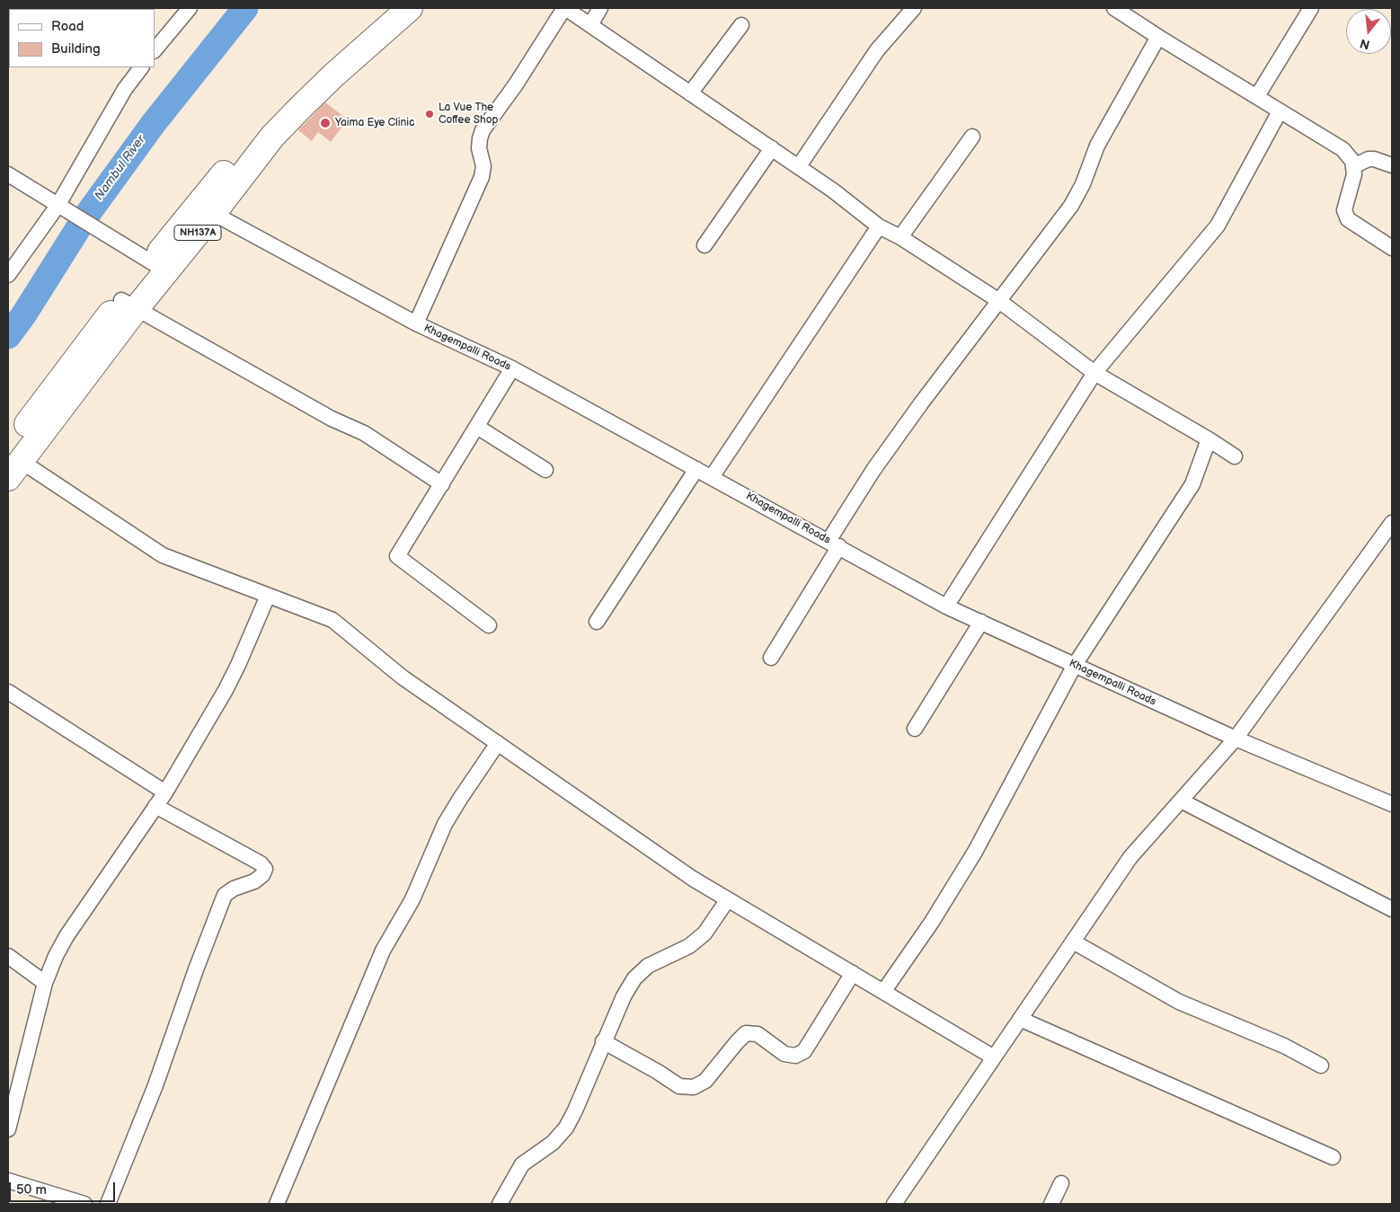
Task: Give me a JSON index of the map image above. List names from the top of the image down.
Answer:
{
  "streets": {
    "highway": ["NH137A"],
    "street": ["Khagempalli Roads"]
  },
  "crossings": [
    ["NH137A", "Khagempalli Roads"]
  ],
  "water": ["Nambul River"],
  "places": ["La Vue The Coffee Shop", "Yaima Eye Clinic"],
  "legend": ["Road", "Building"],
  "scale_bar": "50 m",
  "north": "bottom"
}
